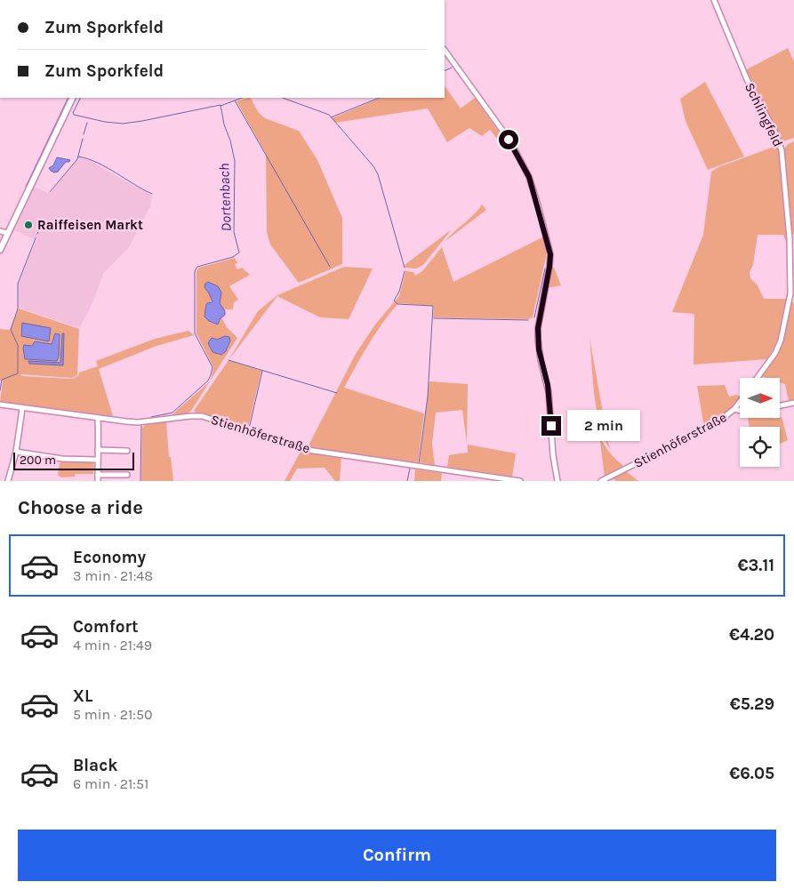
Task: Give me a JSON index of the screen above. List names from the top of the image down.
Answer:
{
  "streets": {
    "street": ["Schlingfeld", "Stienhöferstraße"]
  },
  "water": ["Dortenbach"],
  "places": ["Raiffeisen Markt"],
  "scale_bar": "200 m",
  "north": "right",
  "page": {
    "banner": ["Zum Sporkfeld", "Zum Sporkfeld"],
    "bubble": "2 min",
    "scale": "200 m",
    "heading": "Choose a ride",
    "list": [
      {
        "name": "Economy",
        "note": "3 min · 21:48",
        "value": "€3.11"
      },
      {
        "name": "Comfort",
        "note": "4 min · 21:49",
        "value": "€4.20"
      },
      {
        "name": "XL",
        "note": "5 min · 21:50",
        "value": "€5.29"
      },
      {
        "name": "Black",
        "note": "6 min · 21:51",
        "value": "€6.05"
      }
    ],
    "buttons": "Confirm"
  }
}
